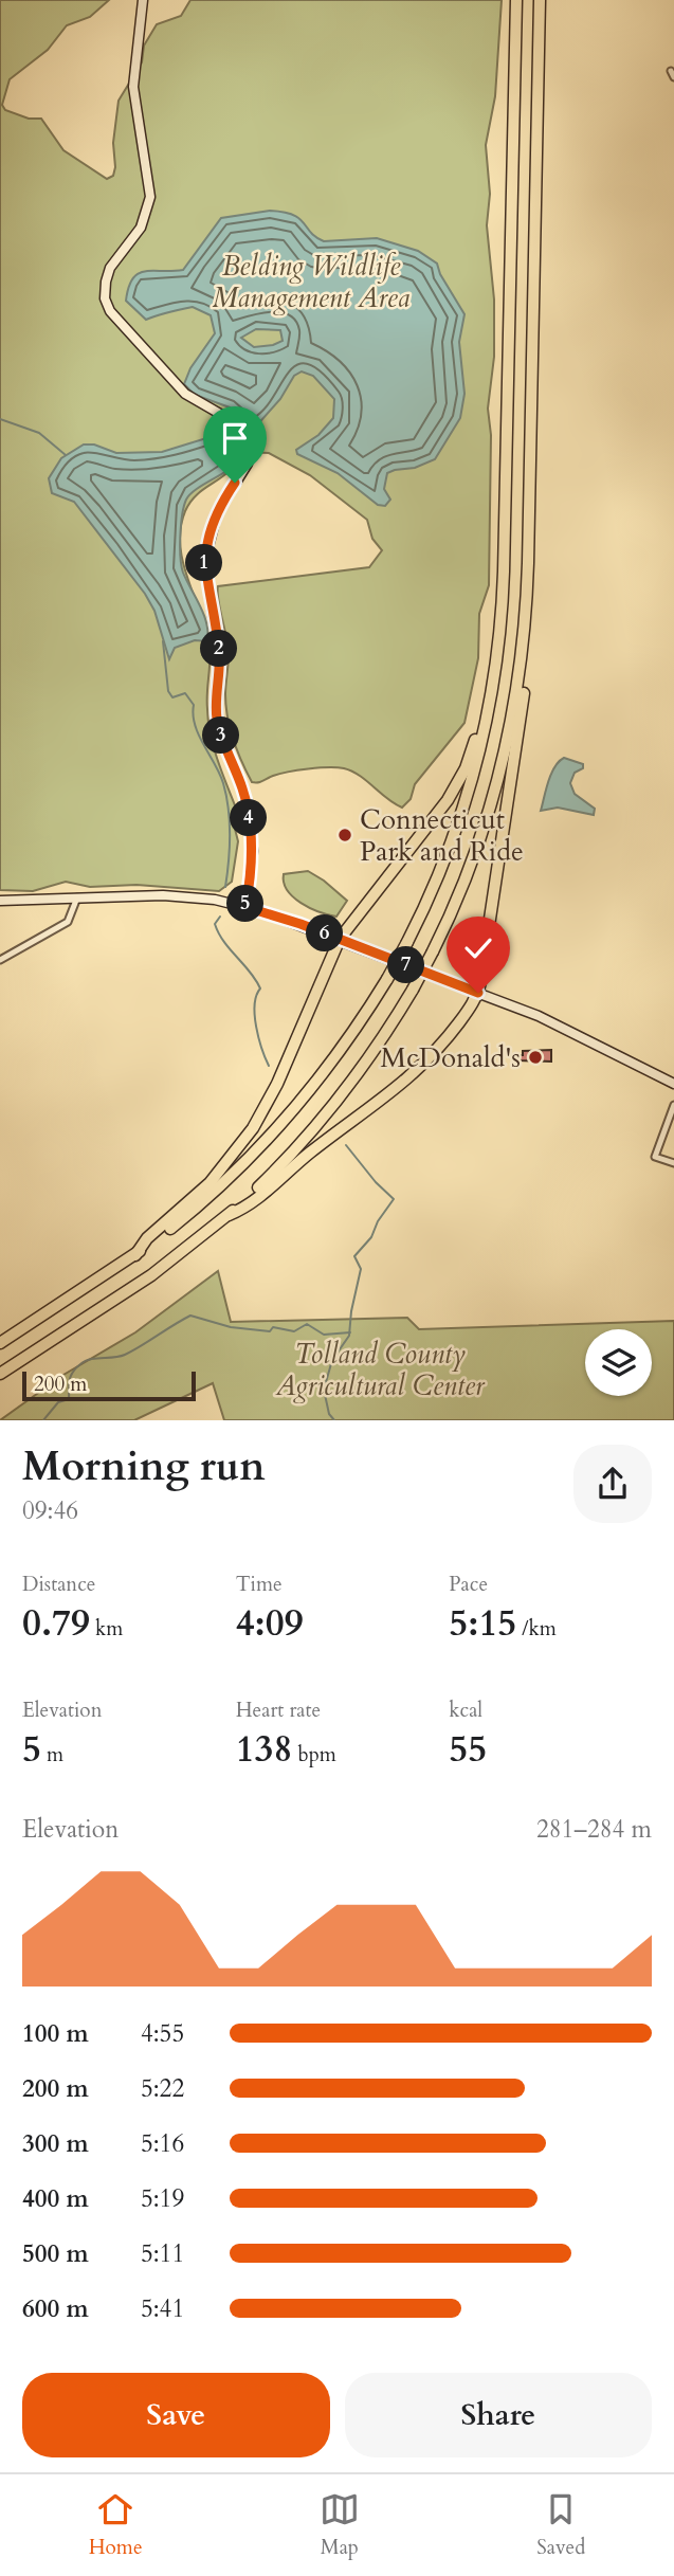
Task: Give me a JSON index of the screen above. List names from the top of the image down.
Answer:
{
  "parks": ["Belding Wildlife Management Area", "Tolland County Agricultural Center"],
  "places": ["Connecticut Park and Ride", "McDonald's"],
  "scale_bar": "200 m",
  "page": {
    "pins": [
      "1",
      "2",
      "3",
      "4",
      "5",
      "6",
      "7"
    ],
    "scale": "200 m",
    "heading": ["Morning run", "09:46"],
    "stats": [
      ["Distance", "0.79 km"],
      ["Time", "4:09"],
      ["Pace", "5:15 /km"],
      ["Elevation", "5 m"],
      ["Heart rate", "138 bpm"],
      ["kcal", "55"]
    ],
    "chart": ["Elevation", "281–284 m"],
    "list": [
      {
        "name": "100 m",
        "note": "4:55"
      },
      {
        "name": "200 m",
        "note": "5:22"
      },
      {
        "name": "300 m",
        "note": "5:16"
      },
      {
        "name": "400 m",
        "note": "5:19"
      },
      {
        "name": "500 m",
        "note": "5:11"
      },
      {
        "name": "600 m",
        "note": "5:41"
      }
    ],
    "buttons": ["Save", "Share"],
    "tabs": ["Home", "Map", "Saved"]
  }
}
